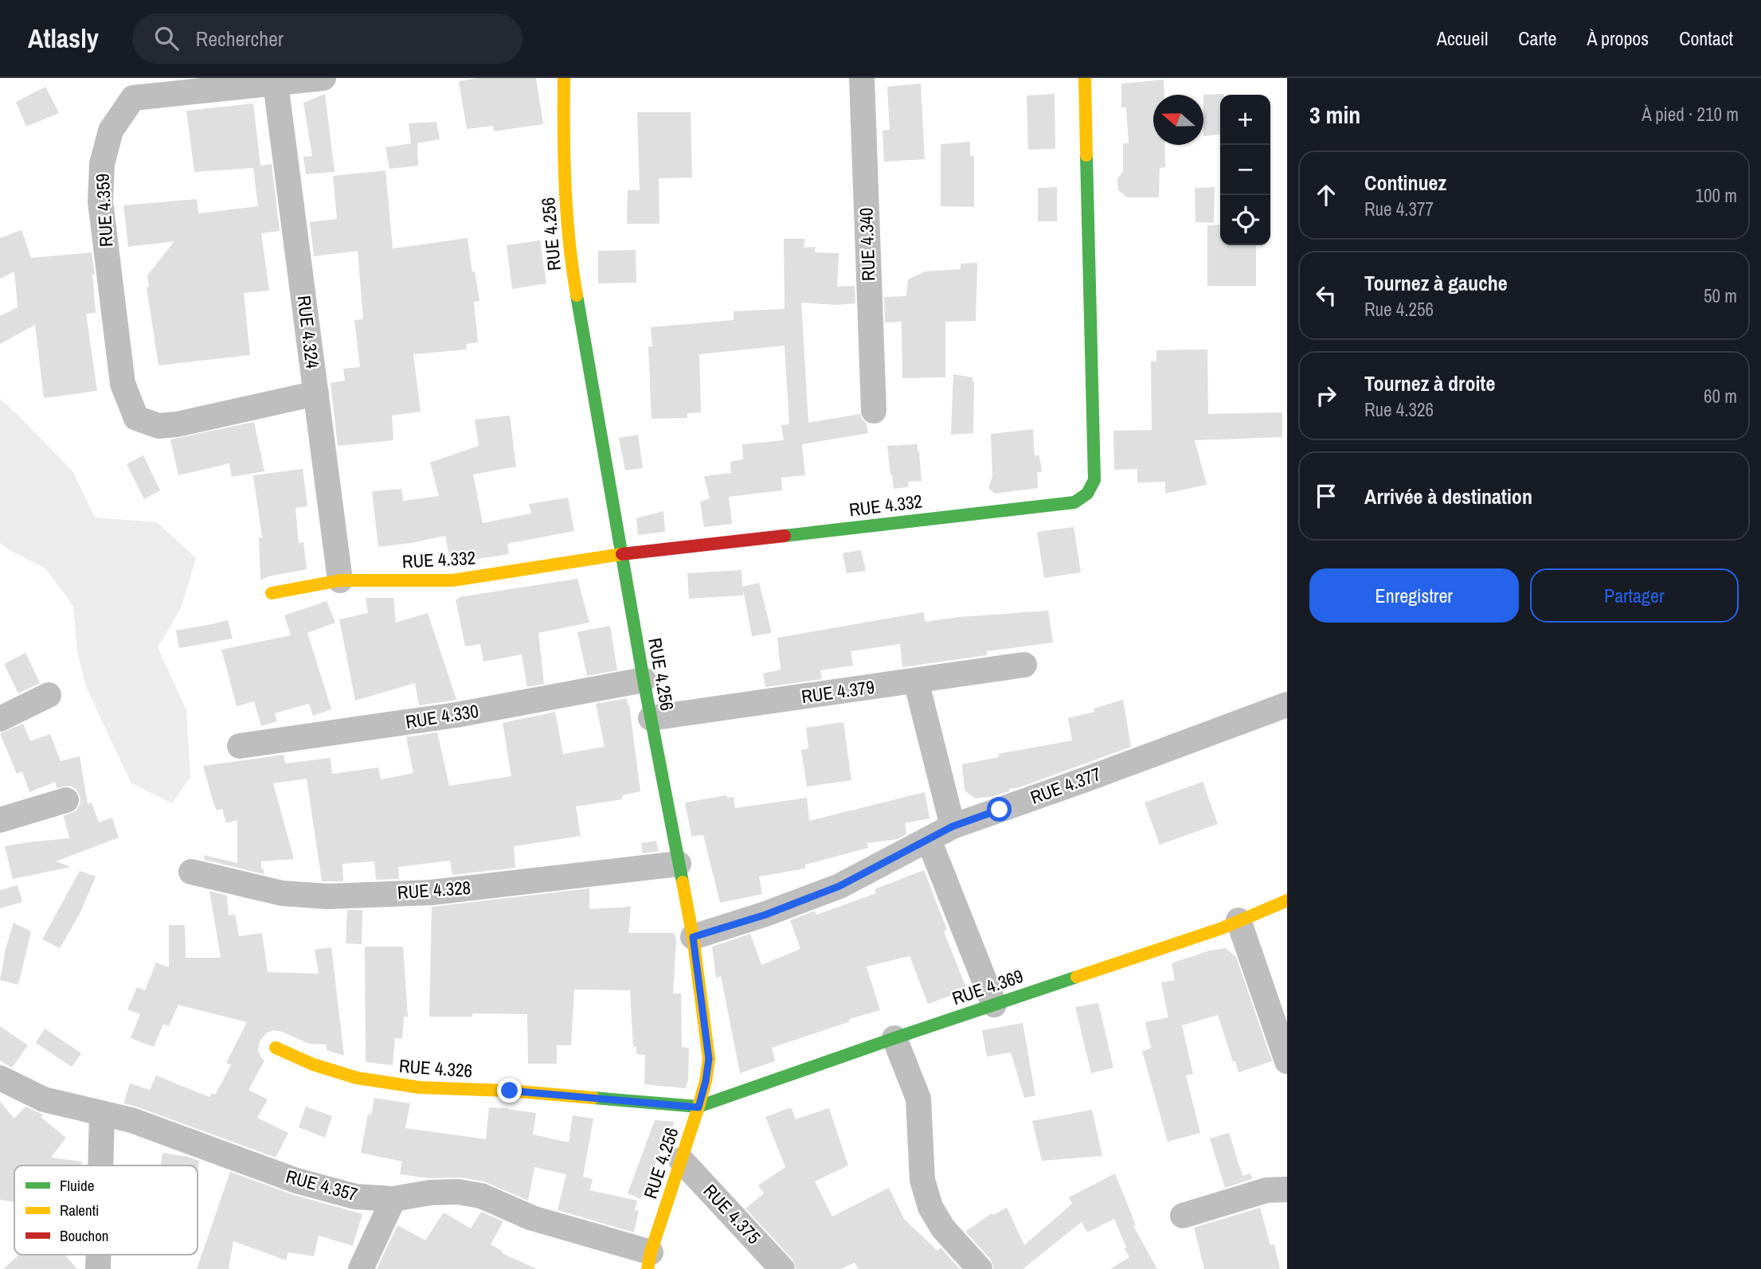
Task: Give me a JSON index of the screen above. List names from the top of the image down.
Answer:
{
  "streets": {
    "street": [
      "RUE 4.359",
      "RUE 4.256",
      "RUE 4.340",
      "RUE 4.324",
      "RUE 4.332",
      "RUE 4.379",
      "RUE 4.330",
      "RUE 4.377",
      "RUE 4.328",
      "RUE 4.369",
      "RUE 4.326",
      "RUE 4.357",
      "RUE 4.375"
    ]
  },
  "crossings": [
    ["RUE 4.359", "RUE 4.324"],
    ["RUE 4.256", "RUE 4.332"],
    ["RUE 4.256", "RUE 4.379"],
    ["RUE 4.256", "RUE 4.330"],
    ["RUE 4.256", "RUE 4.377"],
    ["RUE 4.256", "RUE 4.328"],
    ["RUE 4.256", "RUE 4.369"],
    ["RUE 4.256", "RUE 4.326"],
    ["RUE 4.256", "RUE 4.357"],
    ["RUE 4.256", "RUE 4.375"],
    ["RUE 4.324", "RUE 4.332"],
    ["RUE 4.369", "RUE 4.326"]
  ],
  "legend": ["Fluide", "Ralenti", "Bouchon"],
  "north": "left",
  "page": {
    "header": "Atlasly",
    "search": "Rechercher",
    "nav": [
      "Accueil",
      "Carte",
      "À propos",
      "Contact"
    ],
    "heading": ["3 min", "À pied · 210 m"],
    "map_buttons": ["+", "−"],
    "list": [
      ["Continuez", "Rue 4.377", "100 m"],
      ["Tournez à gauche", "Rue 4.256", "50 m"],
      ["Tournez à droite", "Rue 4.326", "60 m"],
      "Arrivée à destination"
    ],
    "buttons": ["Enregistrer", "Partager"]
  }
}
